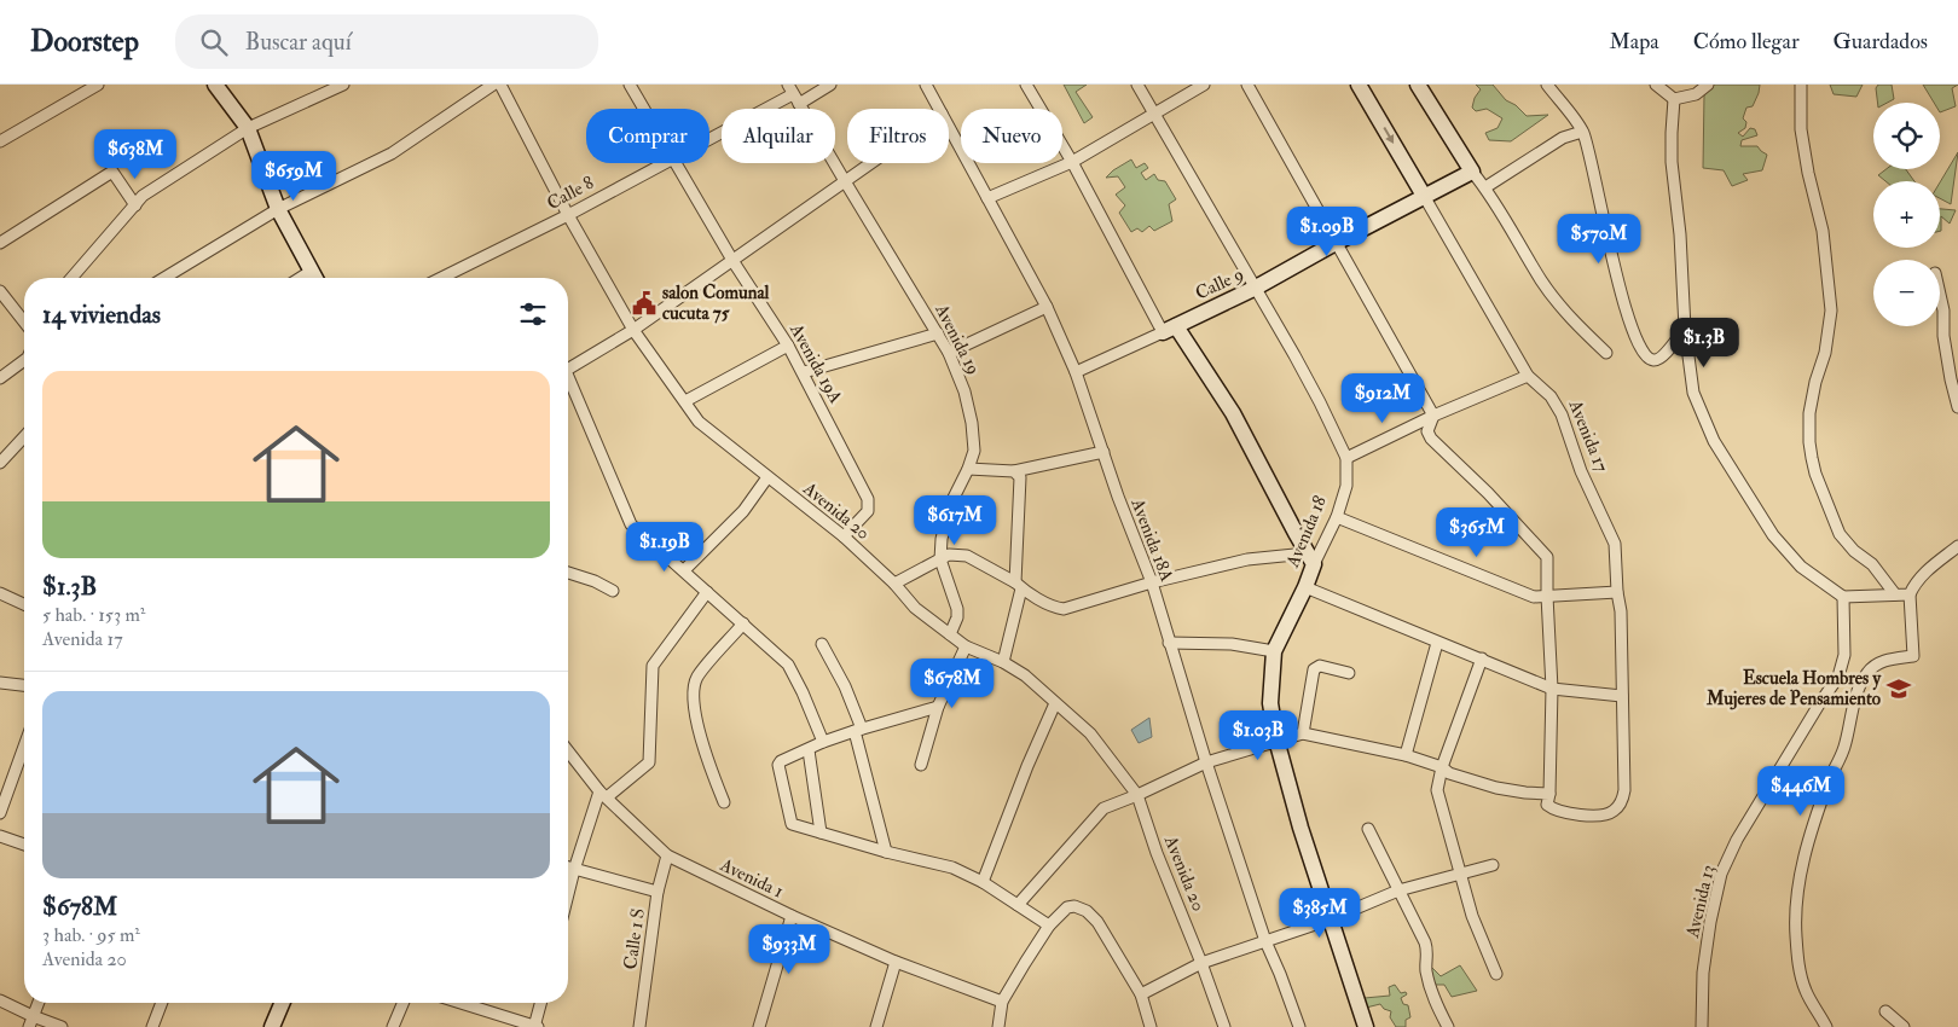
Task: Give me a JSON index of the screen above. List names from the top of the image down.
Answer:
{
  "streets": {
    "street": [
      "Calle 8",
      "Calle 9",
      "Avenida 19",
      "Avenida 19A",
      "Avenida 17",
      "Avenida 20",
      "Avenida 18",
      "Avenida 18A",
      "Avenida 1",
      "Avenida 13",
      "Calle 1 S"
    ]
  },
  "crossings": [
    ["Calle 8", "Avenida 19"],
    ["Calle 8", "Avenida 20"],
    ["Calle 9", "Avenida 17"],
    ["Calle 9", "Avenida 18"],
    ["Calle 9", "Avenida 18A"],
    ["Avenida 19", "Avenida 20"],
    ["Avenida 19A", "Avenida 20"],
    ["Avenida 1", "Calle 1 S"]
  ],
  "places": {
    "public building": ["salon Comunal cucuta 75"],
    "school or university": ["Escuela Hombres y Mujeres de Pensamiento"]
  },
  "page": {
    "header": "Doorstep",
    "search": "Buscar aquí",
    "nav": ["Mapa", "Cómo llegar", "Guardados"],
    "map_buttons": ["+", "−"],
    "chip": [
      "Comprar",
      "Alquilar",
      "Filtros",
      "Nuevo"
    ],
    "price": [
      "$638M",
      "$659M",
      "$1.09B",
      "$570M",
      "$1.3B",
      "$912M",
      "$617M",
      "$365M",
      "$1.19B",
      "$678M",
      "$1.03B",
      "$446M",
      "$385M",
      "$933M"
    ],
    "heading": "14 viviendas",
    "list": [
      {
        "name": "$1.3B",
        "note": "5 hab. · 153 m² · Avenida 17"
      },
      {
        "name": "$678M",
        "note": "3 hab. · 95 m² · Avenida 20"
      }
    ]
  }
}
